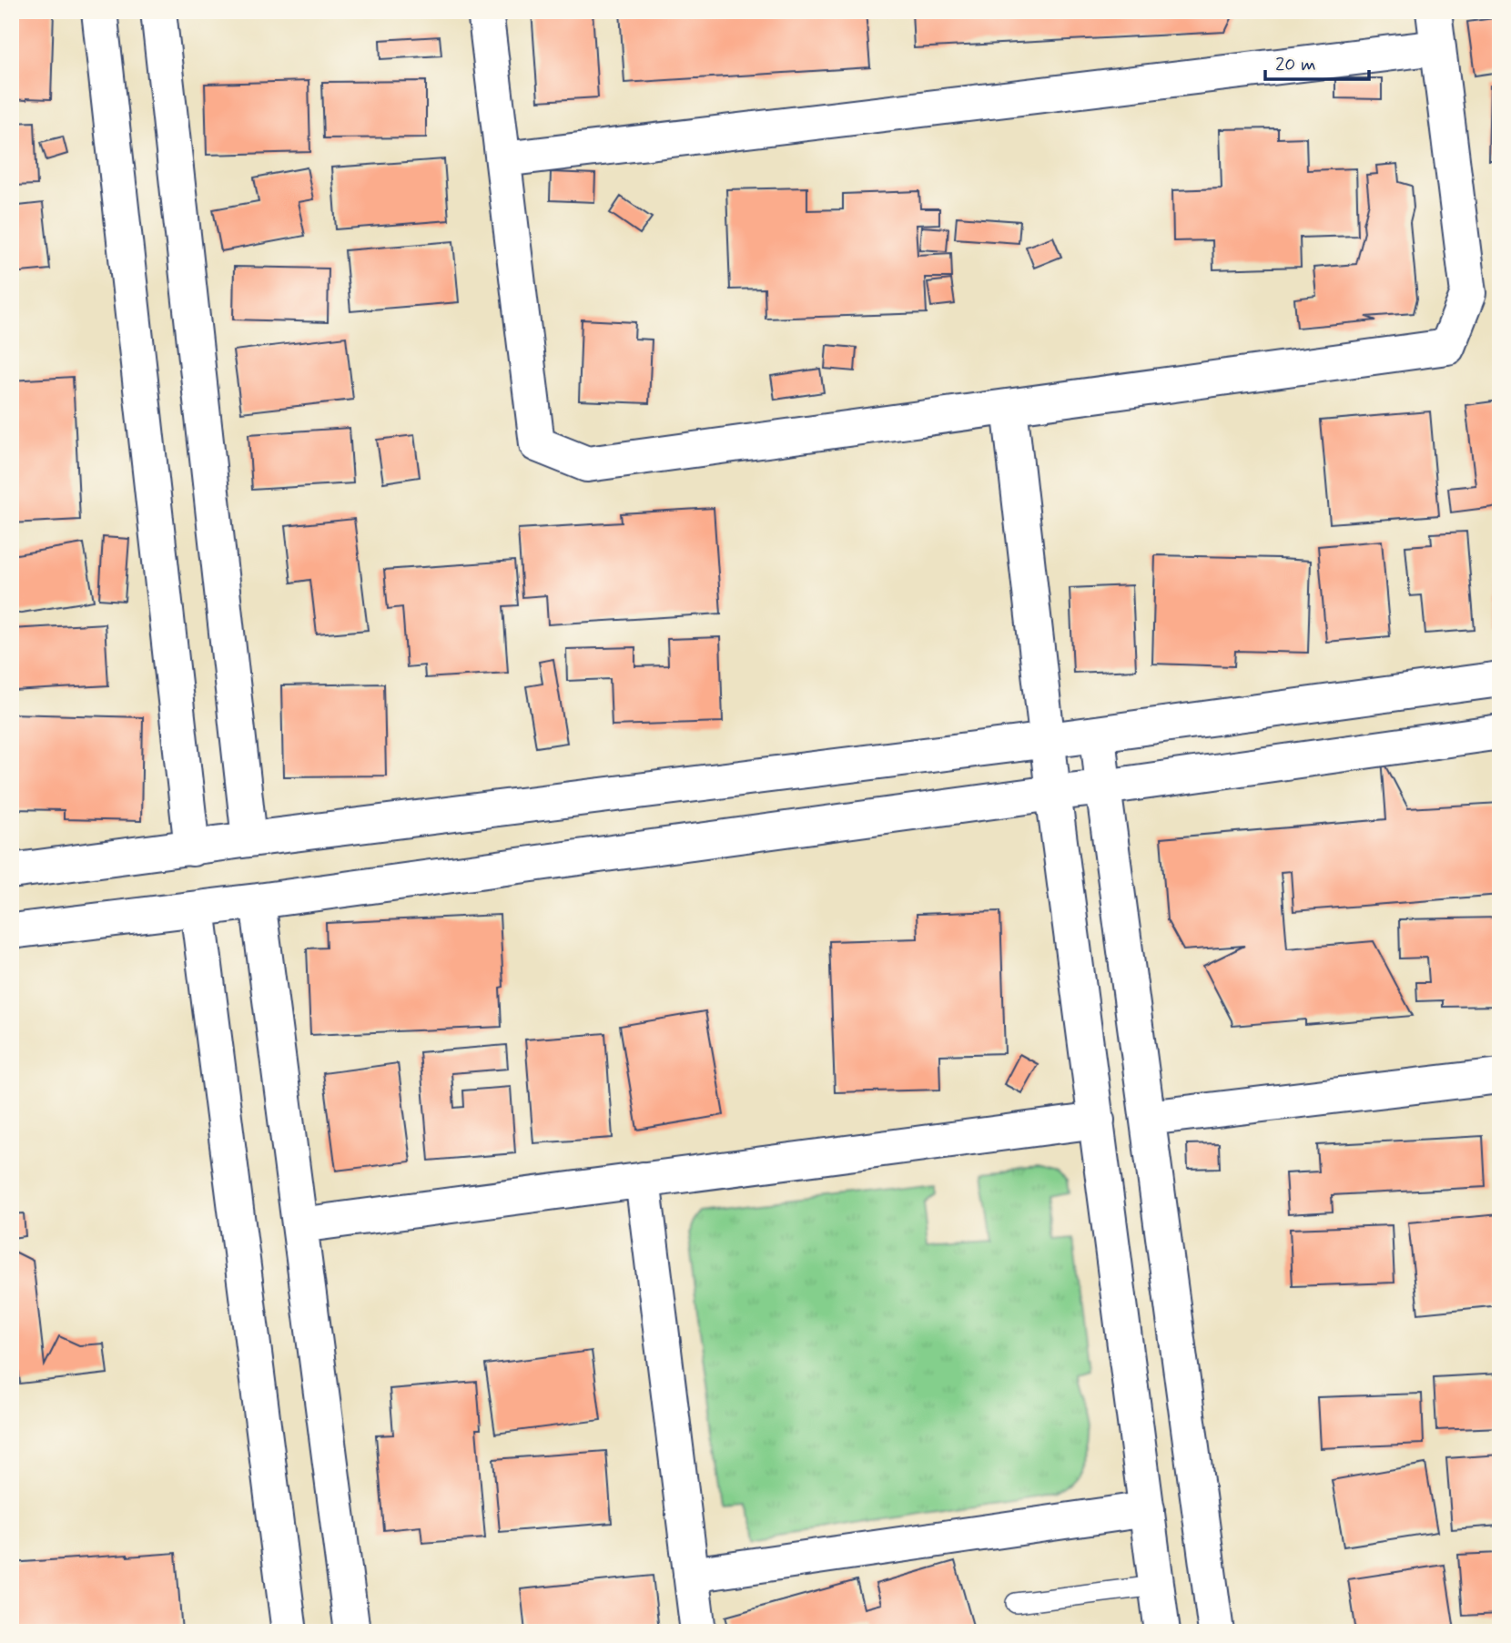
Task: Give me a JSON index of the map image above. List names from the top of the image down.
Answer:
{
  "scale_bar": "20 m"
}
